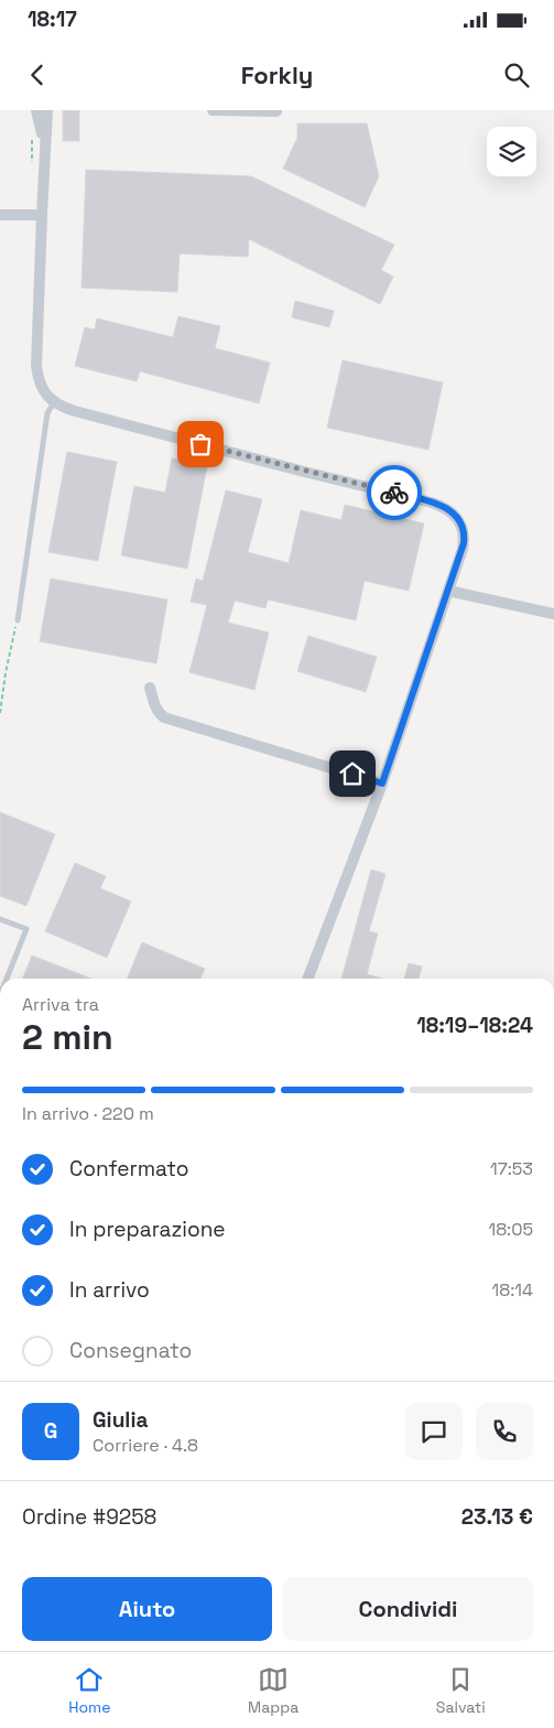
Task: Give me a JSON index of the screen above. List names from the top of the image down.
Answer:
{
  "page": {
    "status": "18:17",
    "header": "Forkly",
    "heading": ["2 min", "Arriva tra", "18:19–18:24"],
    "panel": [
      "Giulia",
      "Corriere · 4.8",
      "Ordine #9258",
      "23.13 €"
    ],
    "bar": "In arrivo · 220 m",
    "list": [
      ["Confermato", "17:53"],
      ["In preparazione", "18:05"],
      ["In arrivo", "18:14"],
      "Consegnato"
    ],
    "round": "G",
    "buttons": ["Aiuto", "Condividi"],
    "tabs": ["Home", "Mappa", "Salvati"]
  }
}
